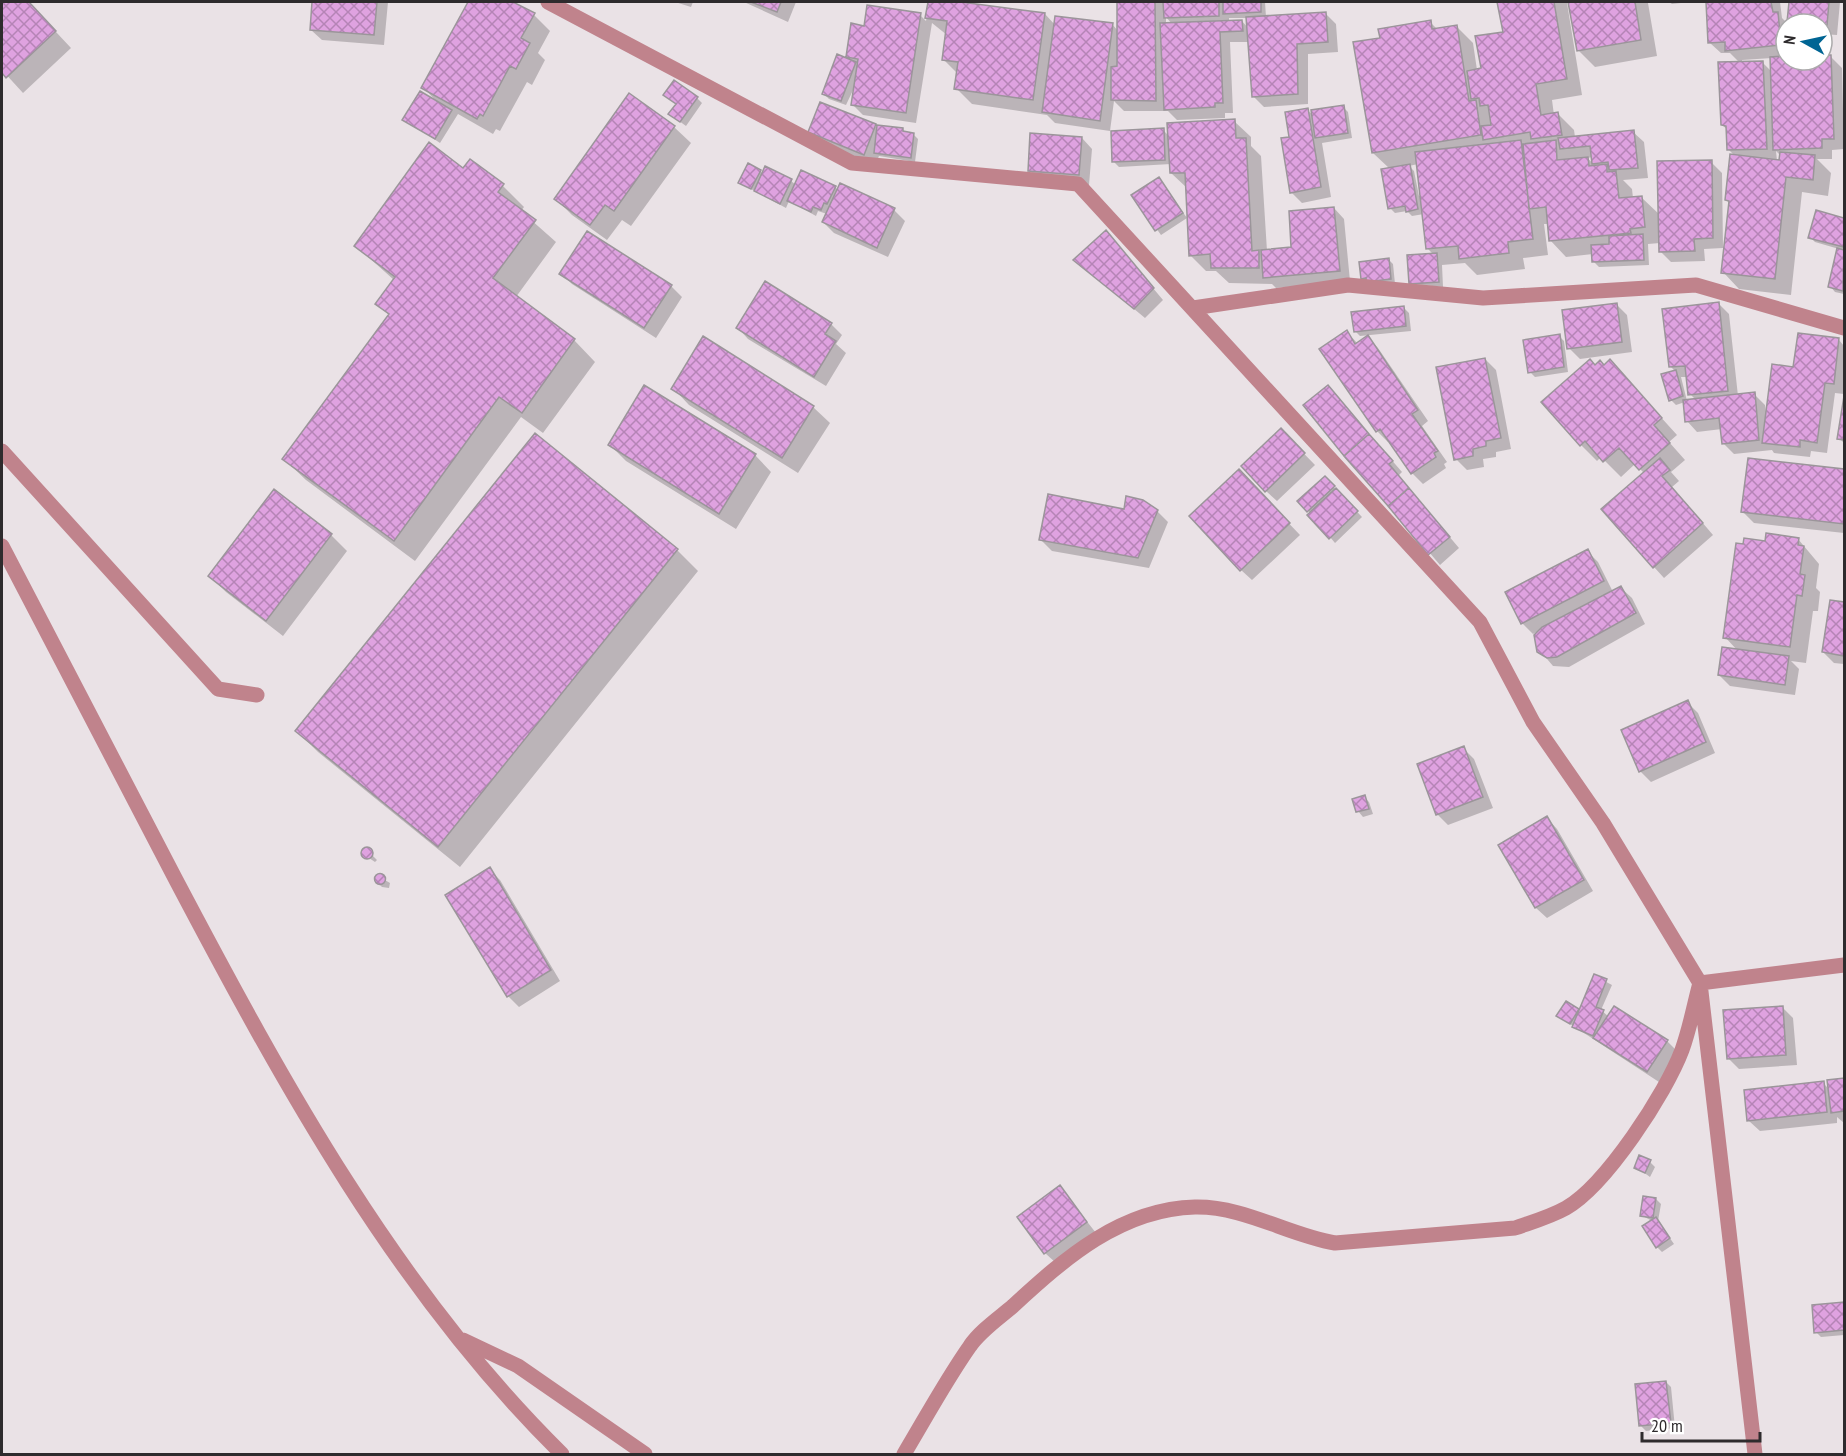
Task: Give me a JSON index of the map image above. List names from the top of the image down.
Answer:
{
  "scale_bar": "20 m",
  "north": "left"
}
